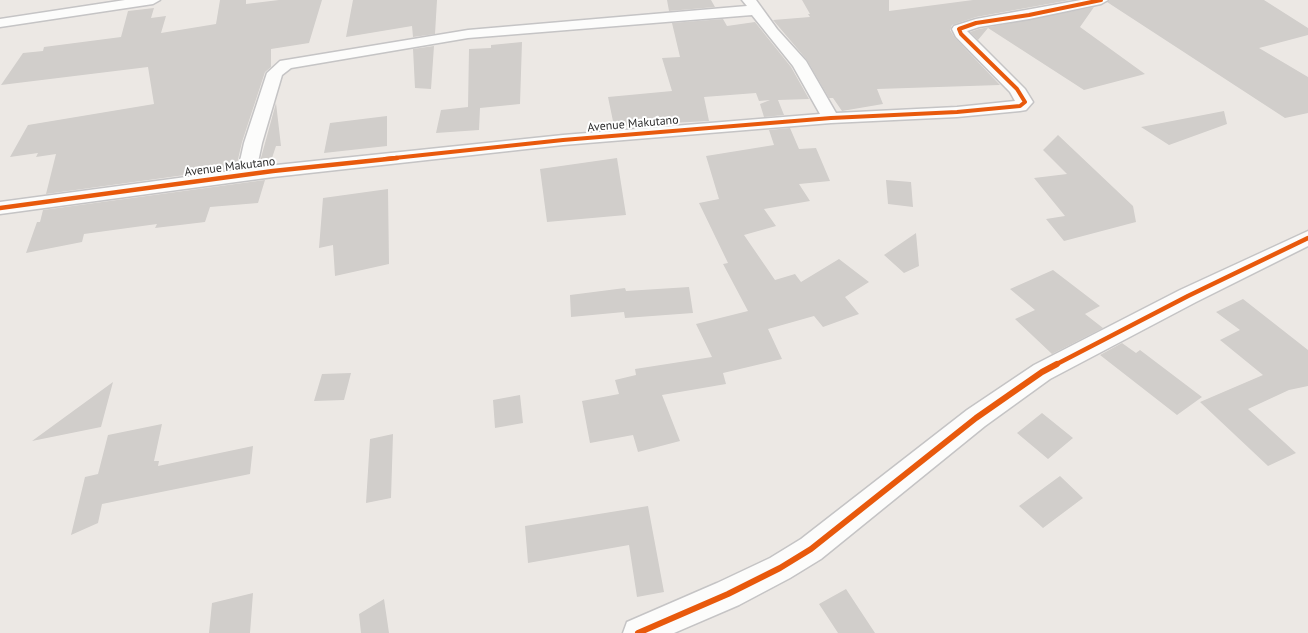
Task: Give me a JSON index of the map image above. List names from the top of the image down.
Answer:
{
  "streets": {
    "street": ["Avenue Makutano"]
  }
}
